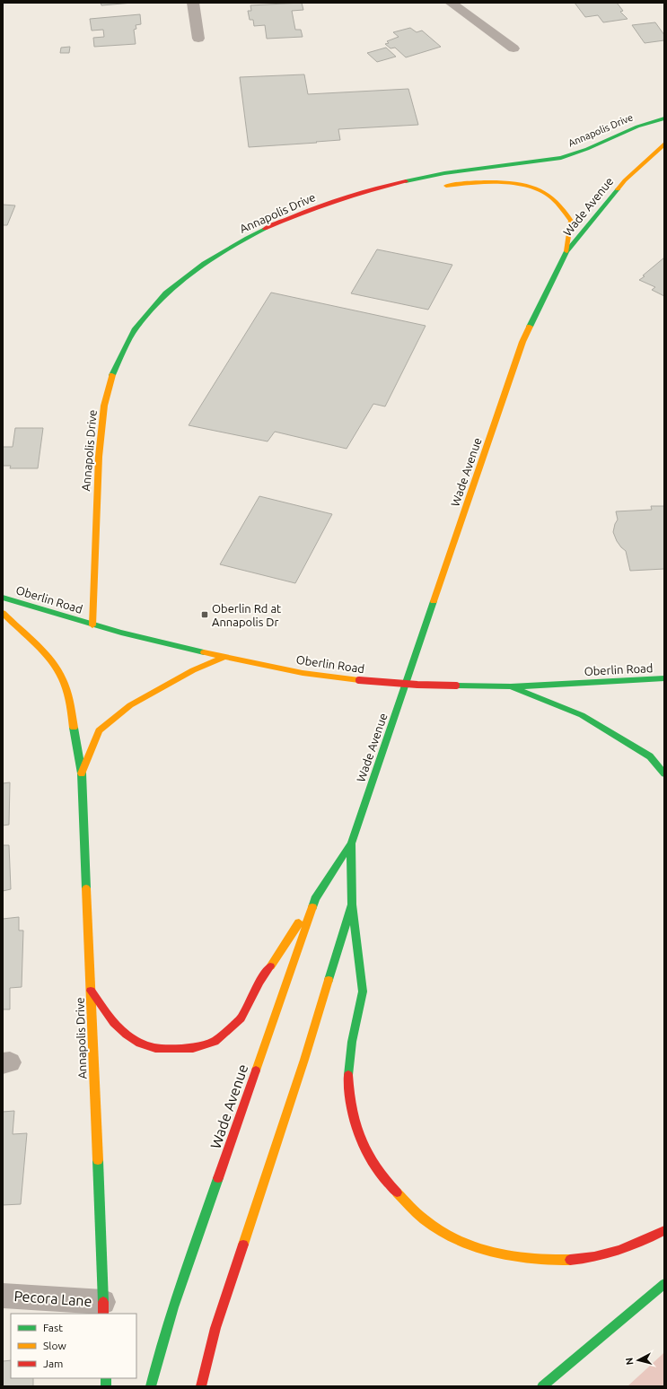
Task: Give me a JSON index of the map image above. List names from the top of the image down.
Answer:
{
  "streets": {
    "main road": ["Annapolis Drive", "Wade Avenue", "Oberlin Road"],
    "street": ["Pecora Lane"]
  },
  "crossings": [
    ["Annapolis Drive", "Oberlin Road"],
    ["Annapolis Drive", "Pecora Lane"]
  ],
  "places": {
    "transit": ["Oberlin Rd at Annapolis Dr"]
  },
  "legend": ["Fast", "Slow", "Jam"],
  "north": "left"
}
